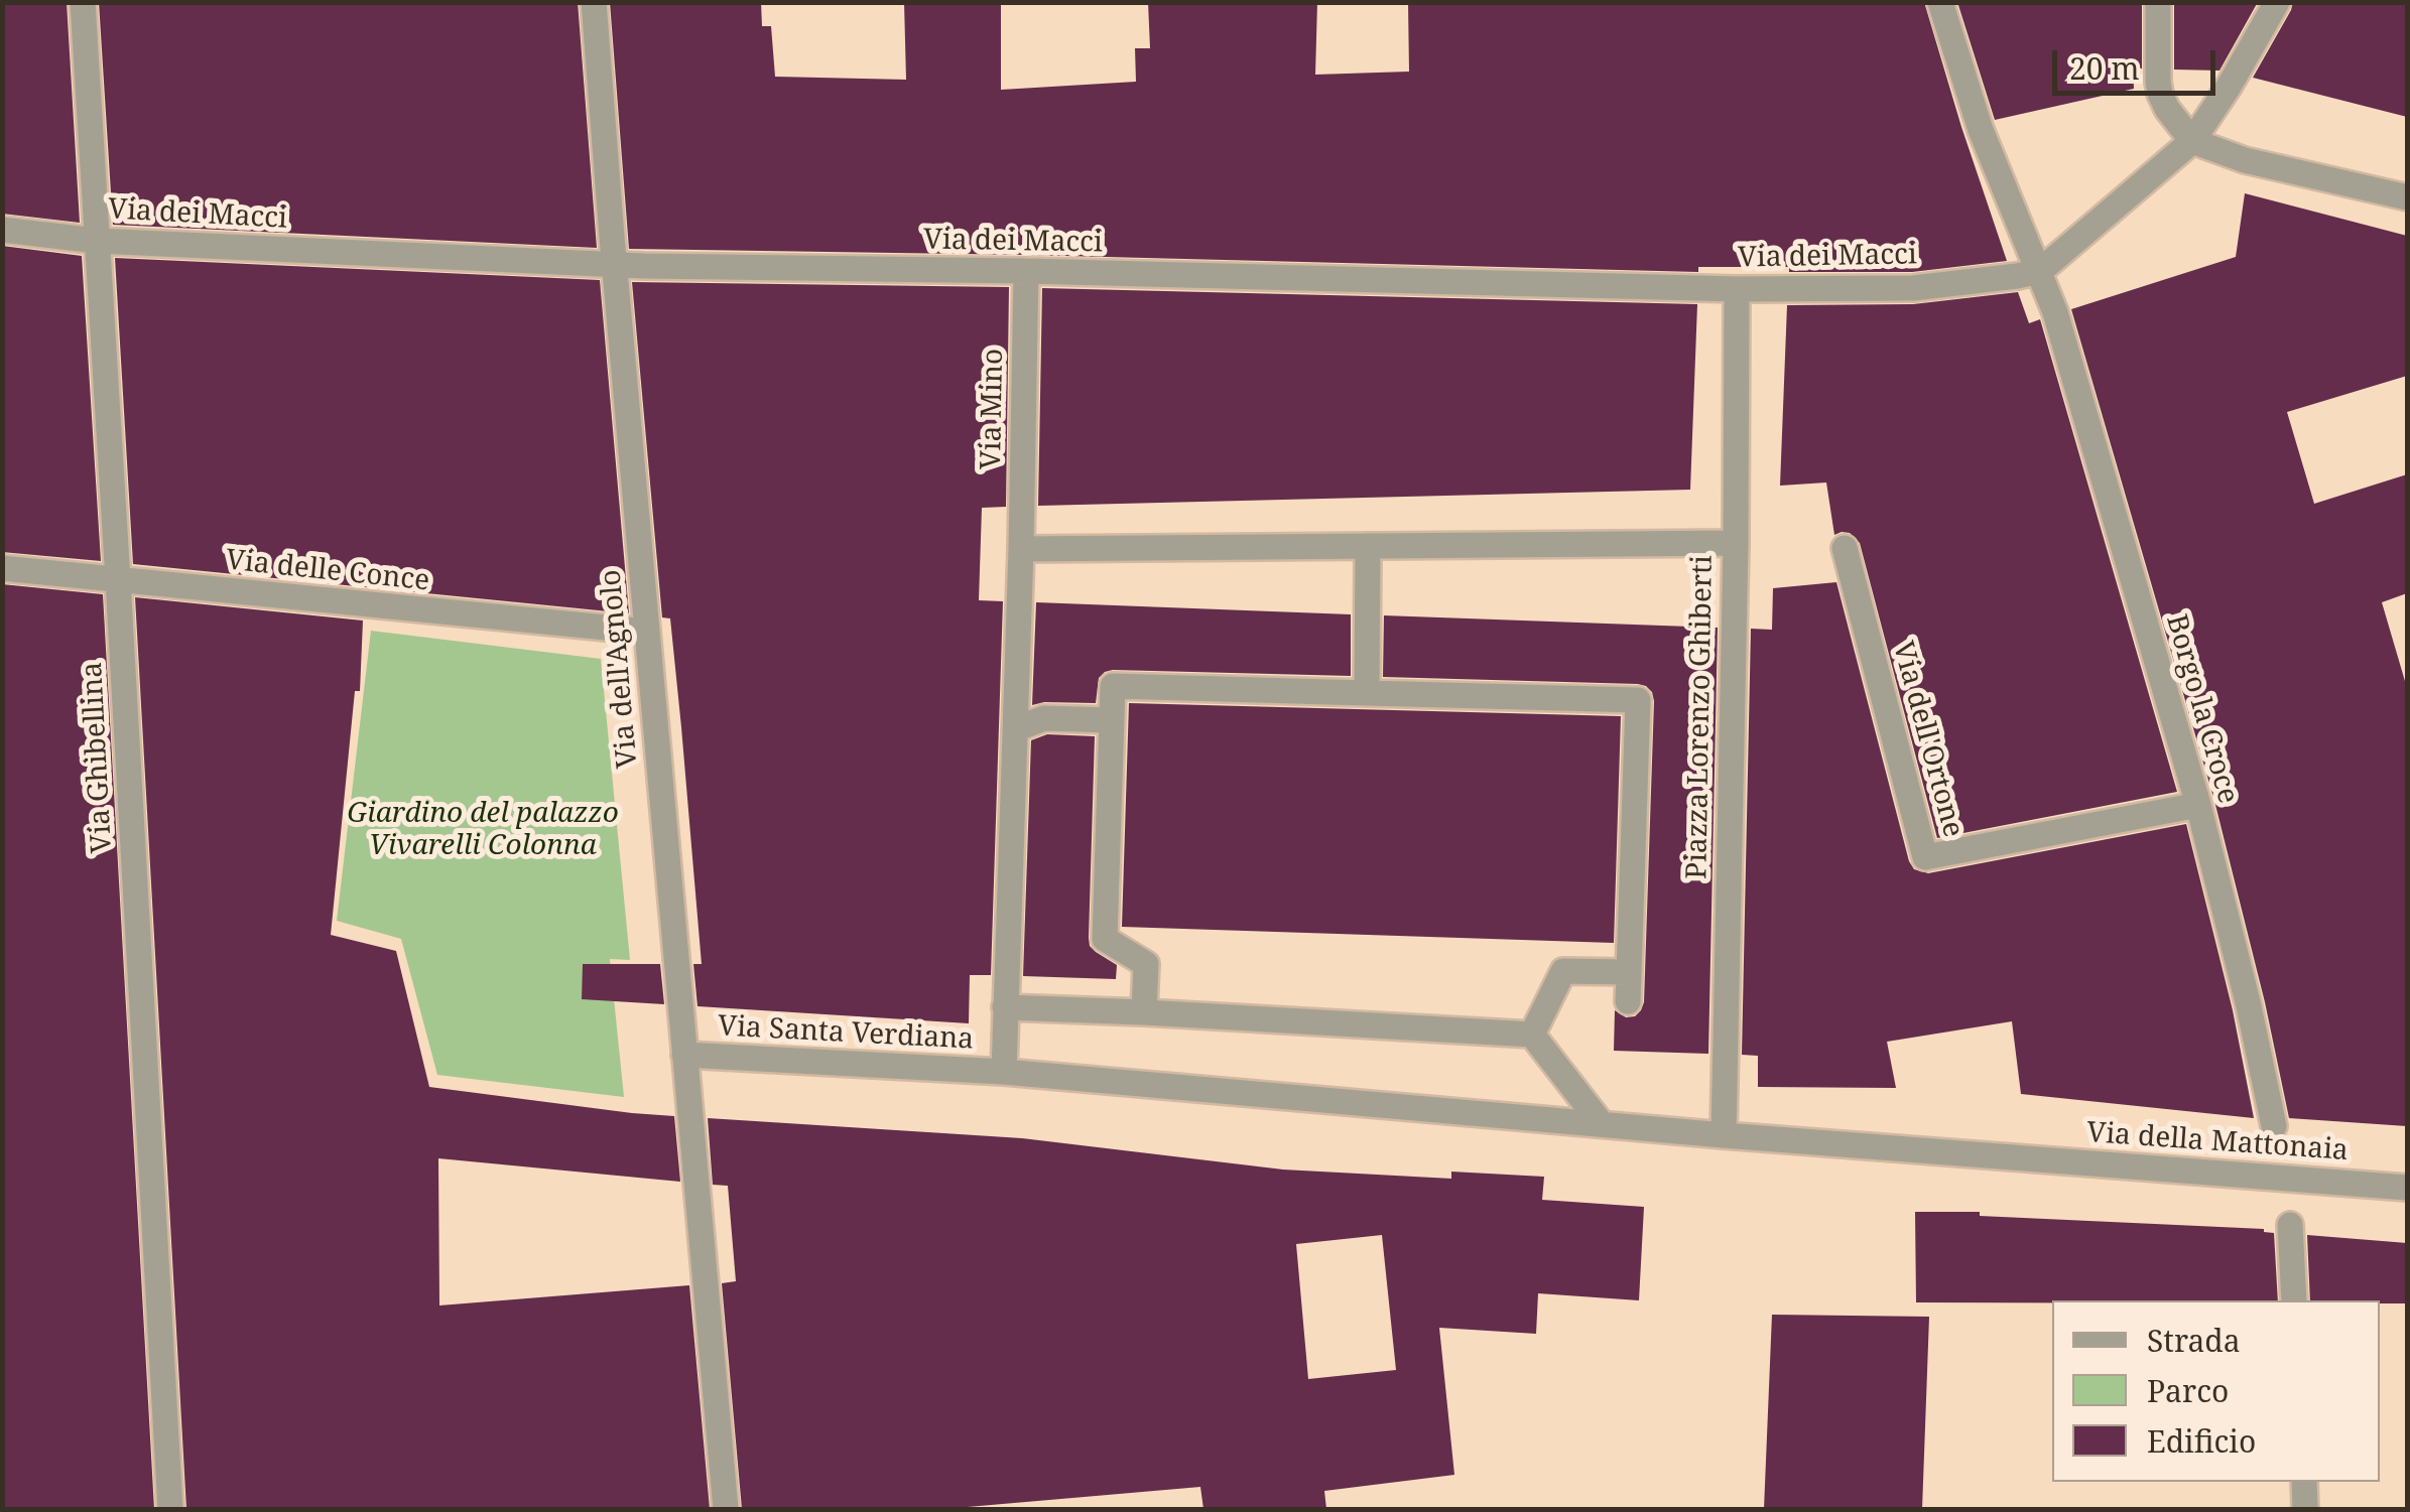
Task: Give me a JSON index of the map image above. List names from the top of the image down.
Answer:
{
  "streets": {
    "street": [
      "Via dei Macci",
      "Via Mino",
      "Via delle Conce",
      "Via dell'Agnolo",
      "Borgo la Croce",
      "Piazza Lorenzo Ghiberti",
      "Via dell'Ortone",
      "Via Ghibellina",
      "Via Santa Verdiana",
      "Via della Mattonaia"
    ]
  },
  "crossings": [
    ["Via dei Macci", "Via Mino"],
    ["Via dei Macci", "Via dell'Agnolo"],
    ["Via dei Macci", "Borgo la Croce"],
    ["Via dei Macci", "Via Ghibellina"],
    ["Via Mino", "Piazza Lorenzo Ghiberti"],
    ["Via delle Conce", "Via dell'Agnolo"],
    ["Via delle Conce", "Via Ghibellina"],
    ["Via dell'Agnolo", "Via Santa Verdiana"],
    ["Borgo la Croce", "Via dell'Ortone"],
    ["Piazza Lorenzo Ghiberti", "Via della Mattonaia"]
  ],
  "parks": ["Giardino del palazzo Vivarelli Colonna"],
  "legend": ["Strada", "Parco", "Edificio"],
  "scale_bar": "20 m"
}
